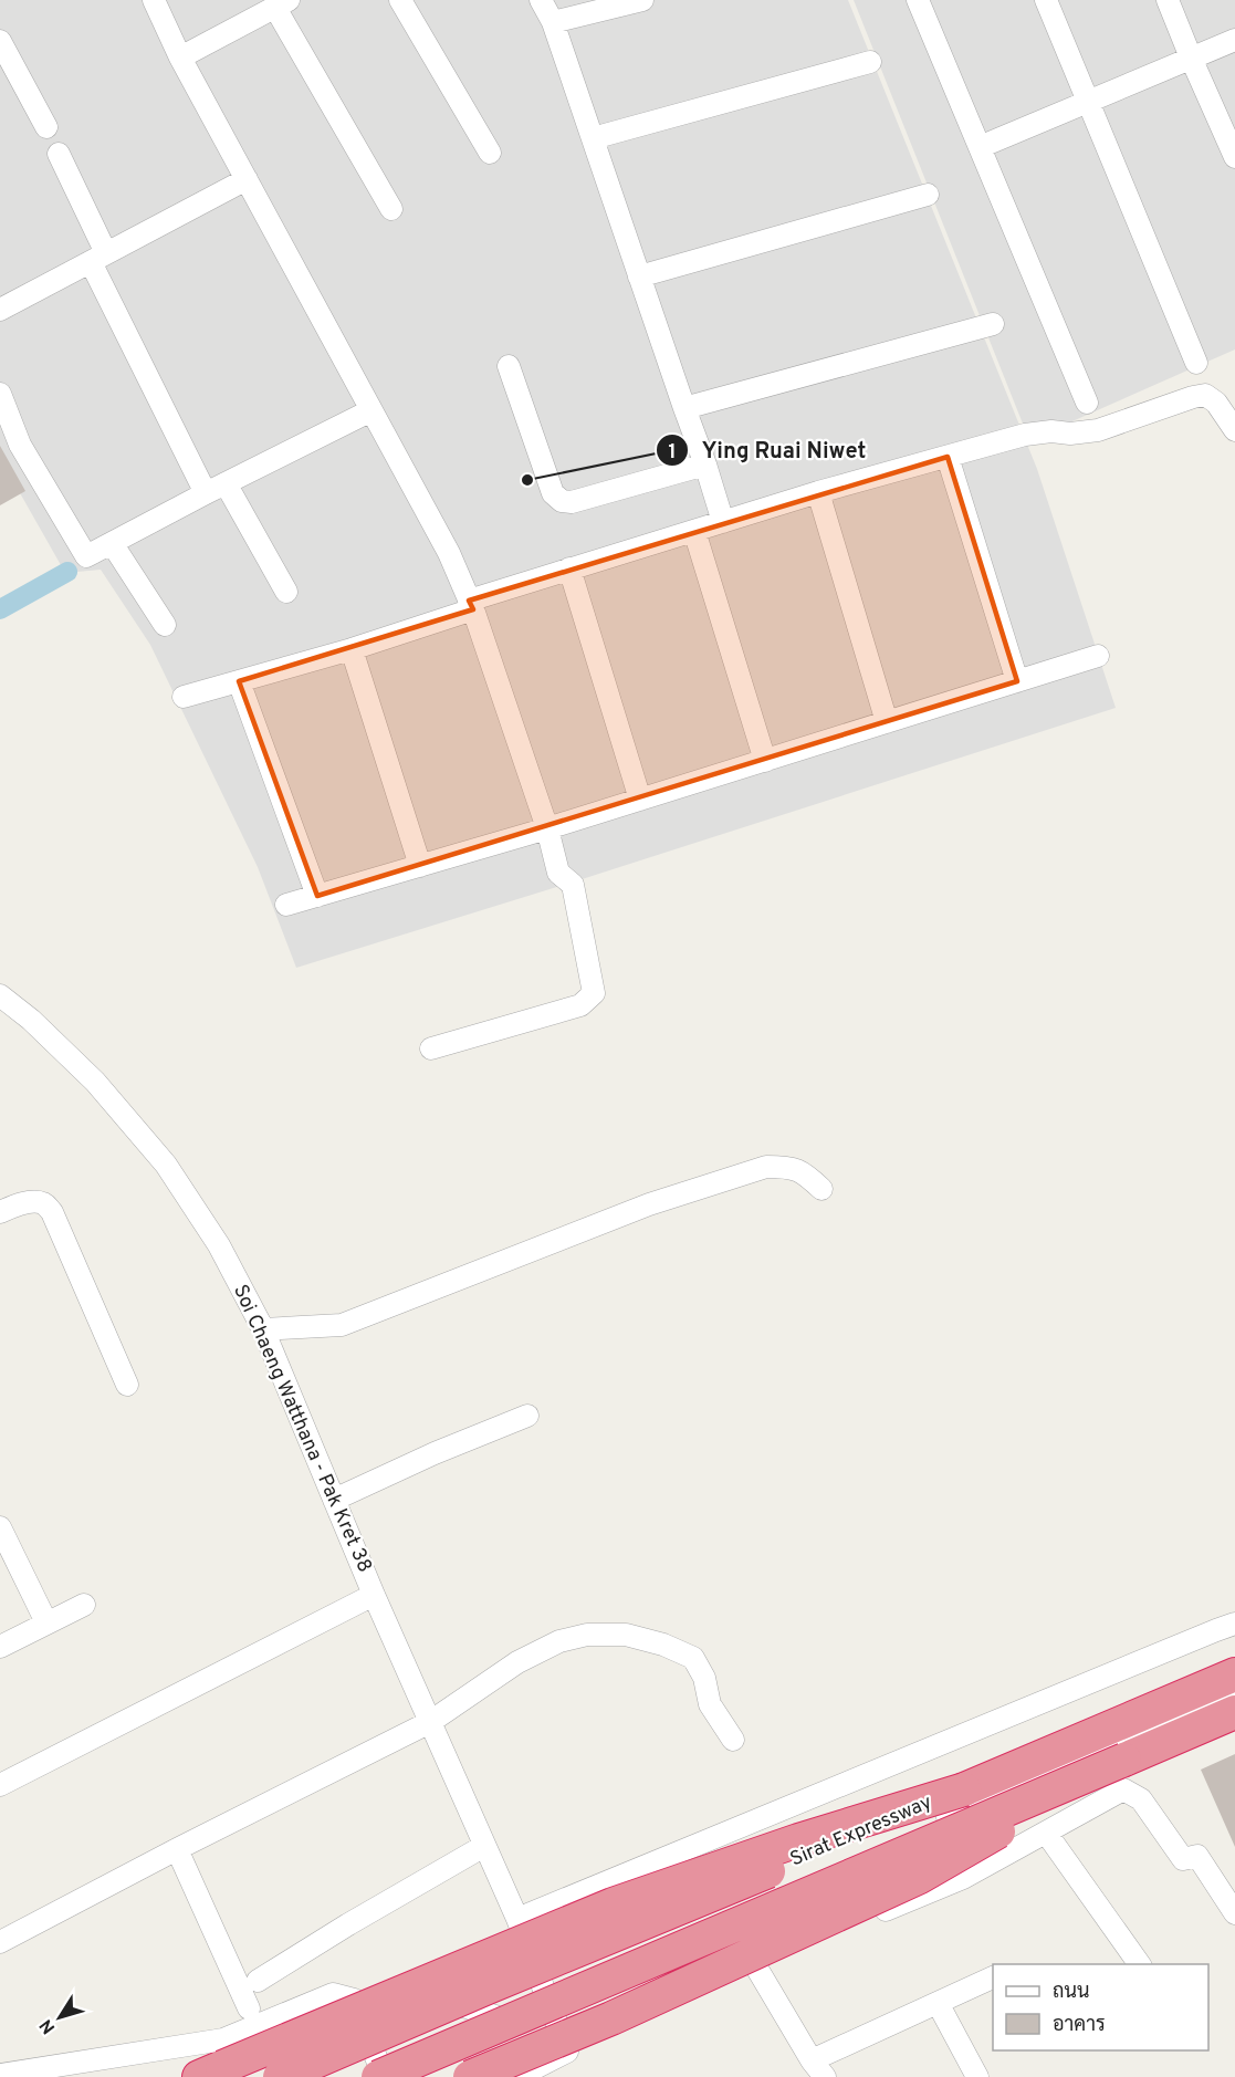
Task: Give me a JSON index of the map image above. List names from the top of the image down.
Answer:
{
  "streets": {
    "highway": ["Sirat Expressway"],
    "street": ["Soi Chaeng Watthana - Pak Kret 38"]
  },
  "places": ["Ying Ruai Niwet"],
  "legend": ["ถนน", "อาคาร"],
  "north": "bottom left"
}
